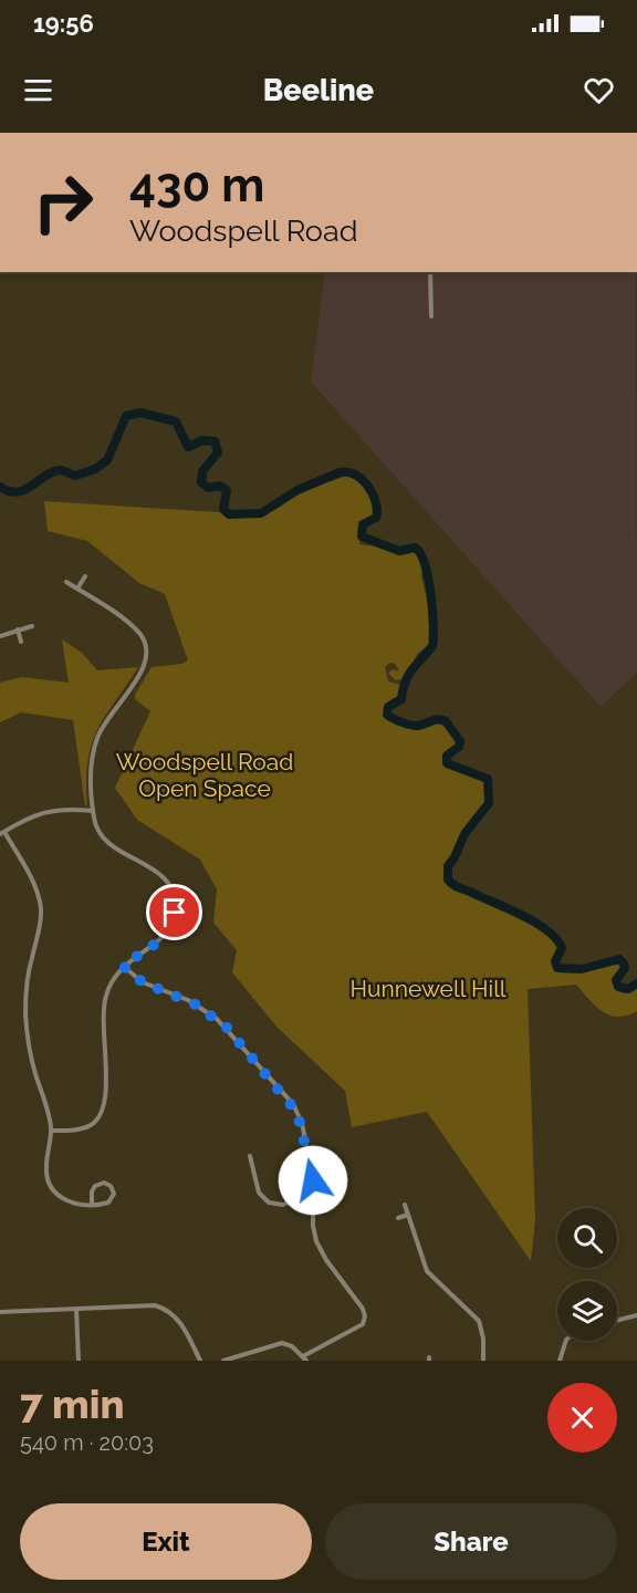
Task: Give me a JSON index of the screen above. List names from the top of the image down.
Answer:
{
  "parks": ["Woodspell Road Open Space", "Hunnewell Hill"],
  "page": {
    "status": "19:56",
    "header": "Beeline",
    "turn": ["430 m", "Woodspell Road"],
    "heading": ["7 min", "540 m · 20:03"],
    "buttons": ["Exit", "Share"]
  }
}
